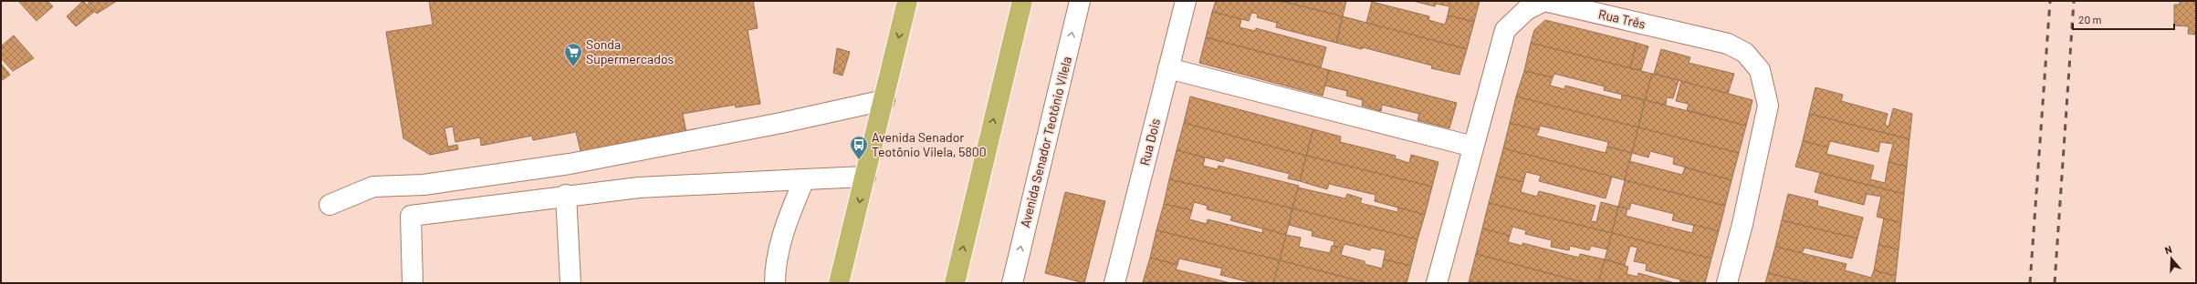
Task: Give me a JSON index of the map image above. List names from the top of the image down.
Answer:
{
  "streets": {
    "street": ["Rua Três", "Avenida Senador Teotônio Vilela", "Rua Dois"]
  },
  "one_way": ["Avenida Senador Teotônio Vilela"],
  "places": {
    "supermarket": ["Sonda Supermercados"],
    "bus stop": ["Avenida Senador Teotônio Vilela, 5800"]
  },
  "scale_bar": "20 m",
  "north": "top"
}
